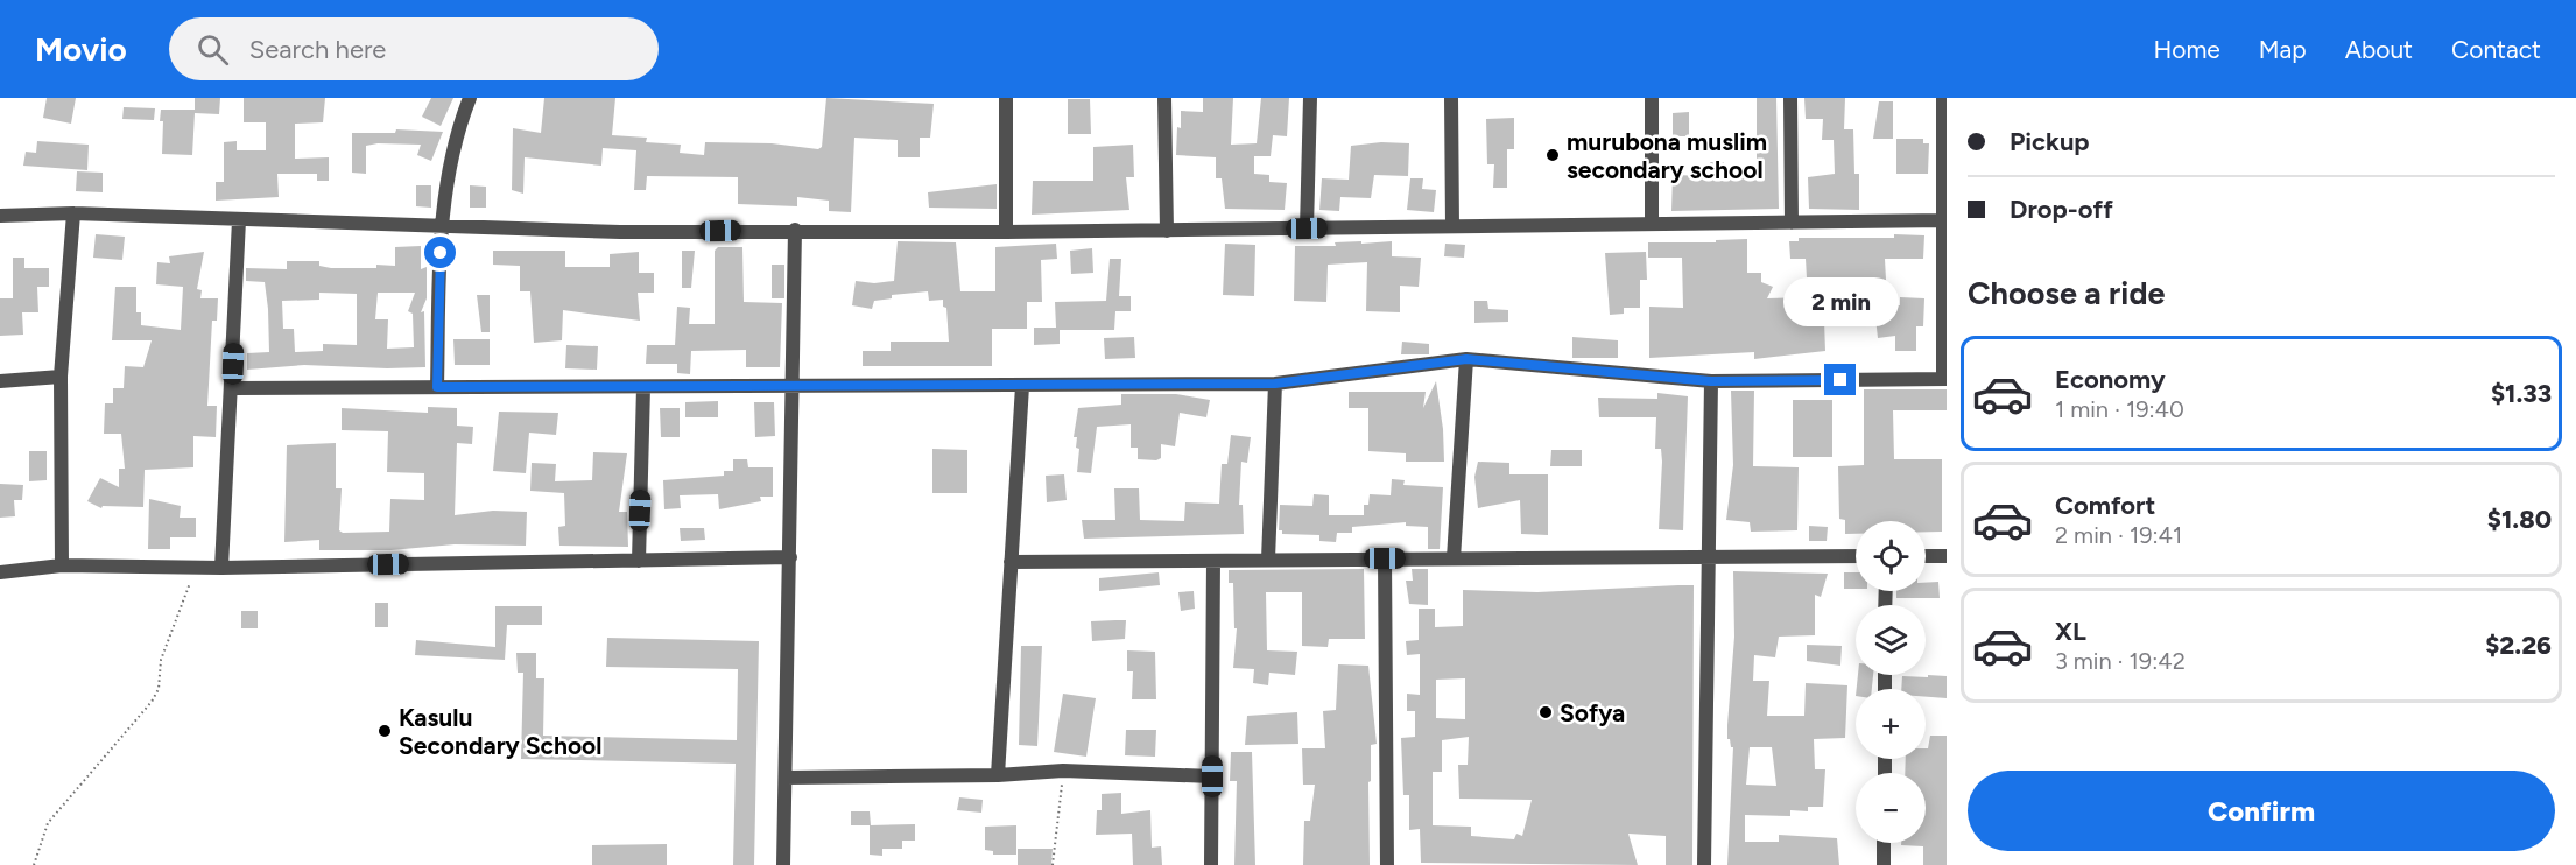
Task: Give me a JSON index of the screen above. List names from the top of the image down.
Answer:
{
  "places": ["murubona muslim secondary school", "Sofya", "Kasulu Secondary School"],
  "page": {
    "header": "Movio",
    "search": "Search here",
    "nav": [
      "Home",
      "Map",
      "About",
      "Contact"
    ],
    "banner": ["Pickup", "Drop-off"],
    "heading": "Choose a ride",
    "bubble": "2 min",
    "list": [
      {
        "name": "Economy",
        "note": "1 min · 19:40",
        "value": "$1.33"
      },
      {
        "name": "Comfort",
        "note": "2 min · 19:41",
        "value": "$1.80"
      },
      {
        "name": "XL",
        "note": "3 min · 19:42",
        "value": "$2.26"
      }
    ],
    "map_buttons": ["+", "−"],
    "buttons": "Confirm"
  }
}
